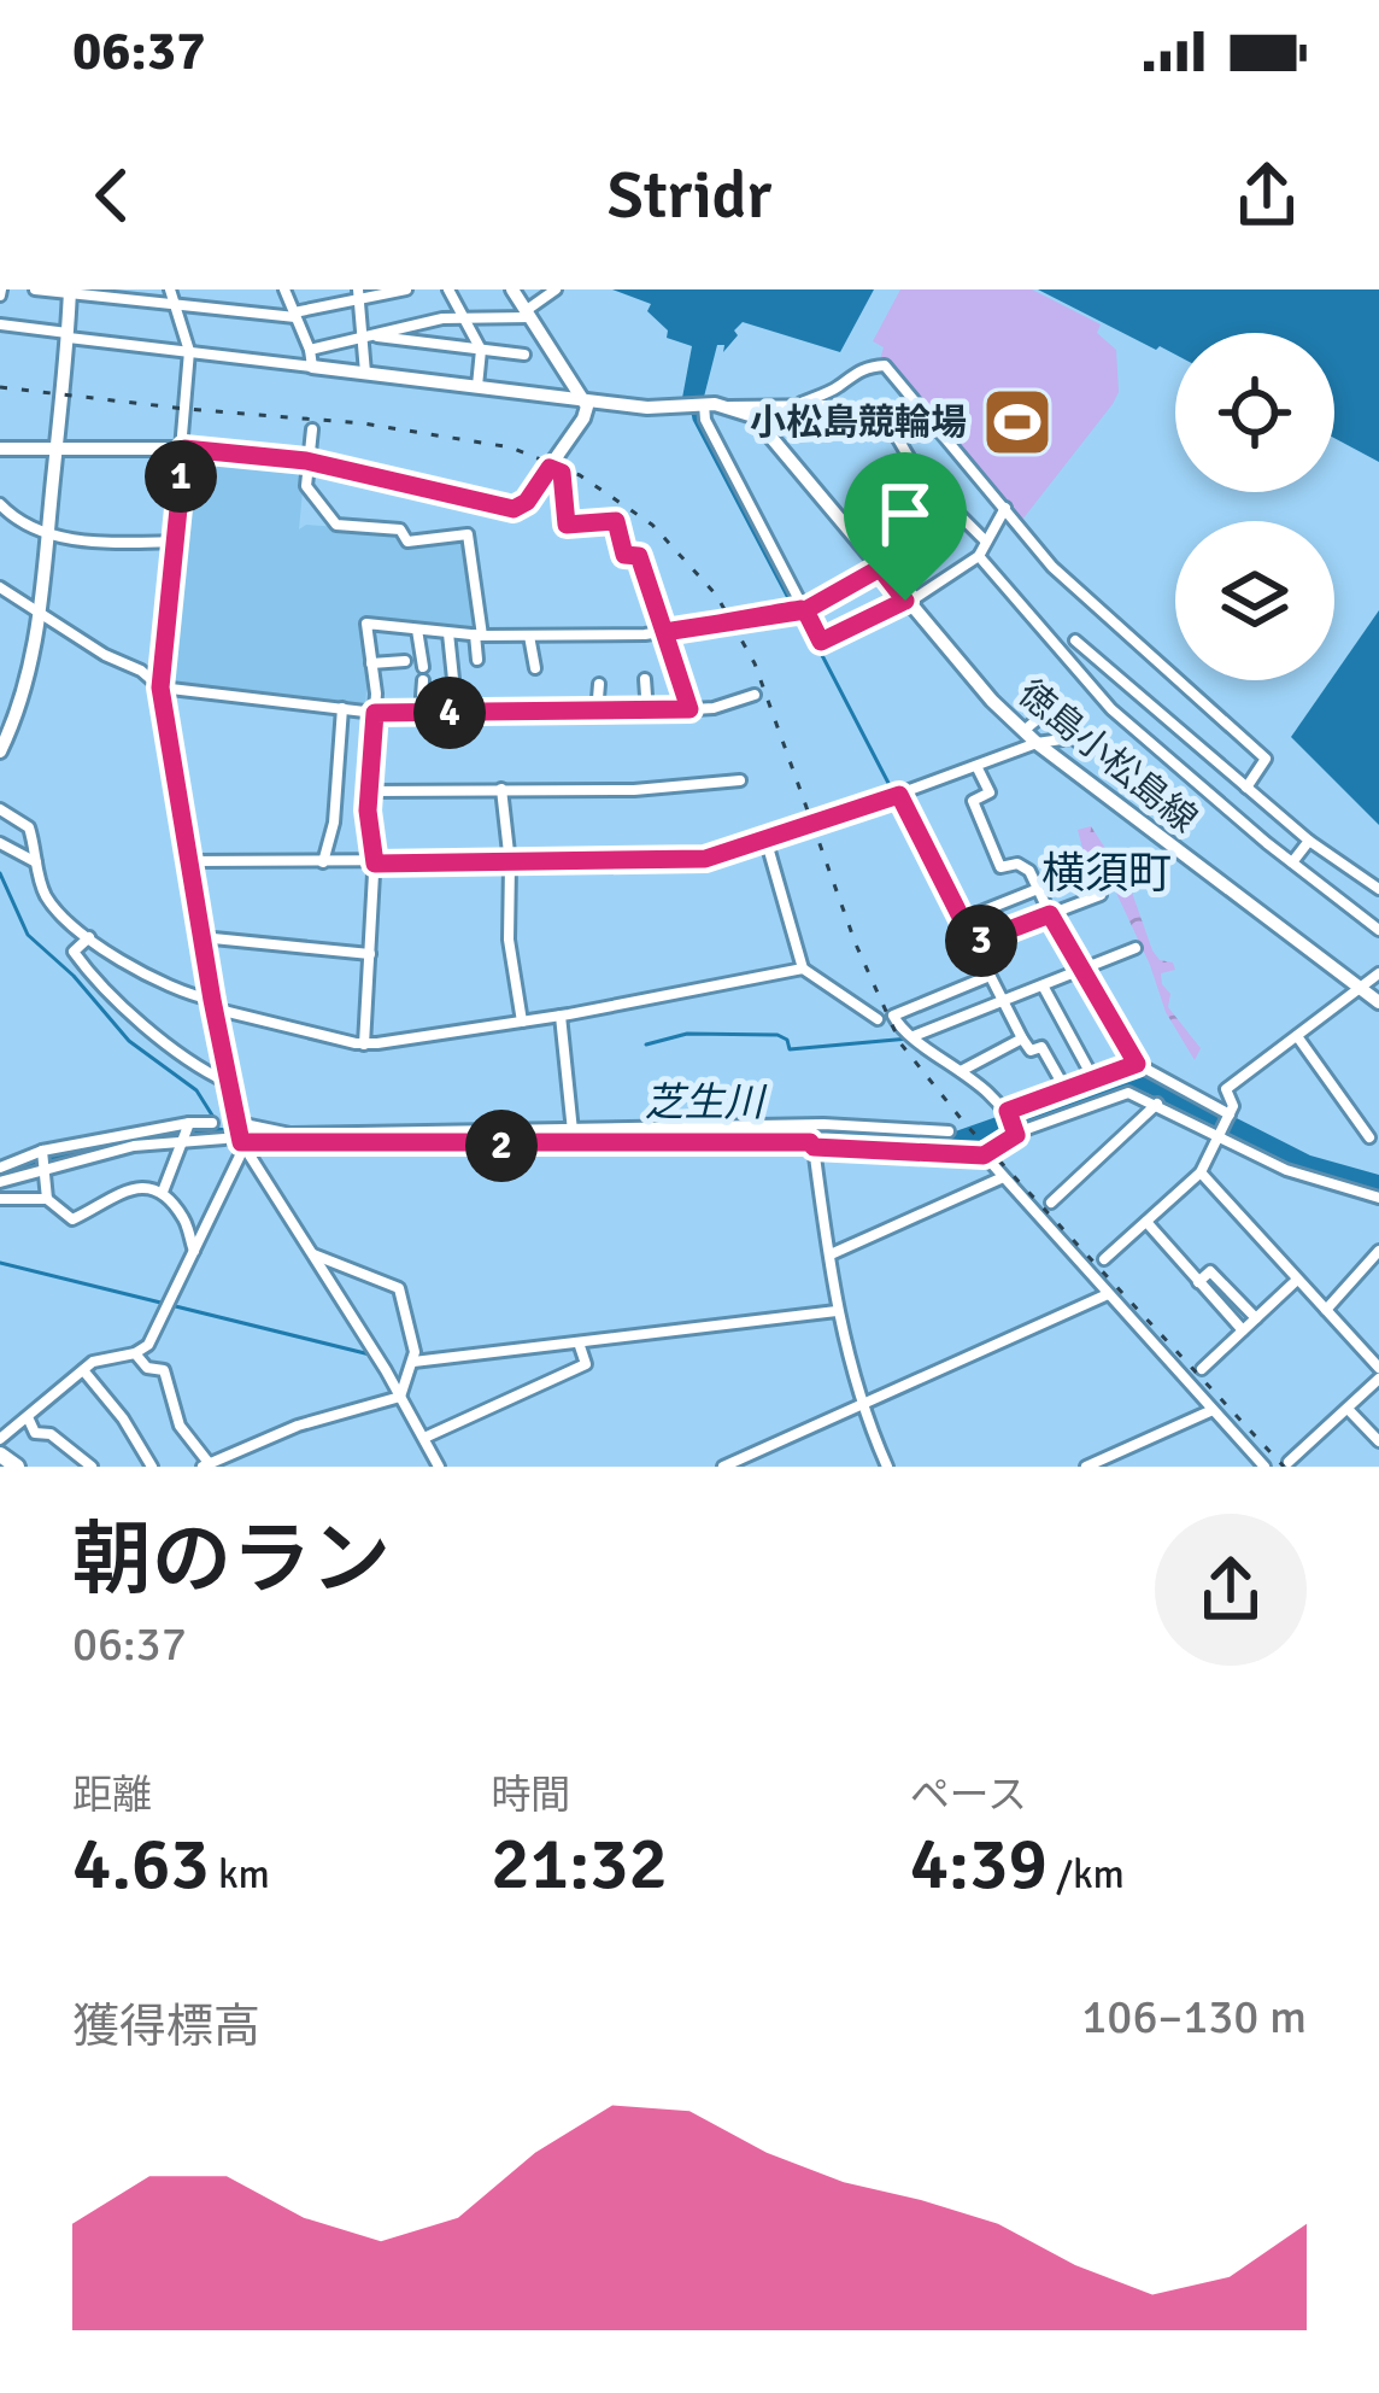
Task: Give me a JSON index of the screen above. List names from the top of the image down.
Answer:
{
  "streets": {
    "main road": ["徳島小松島線"]
  },
  "districts": ["横須町"],
  "water": ["芝生川"],
  "places": {
    "sports": ["小松島競輪場"]
  },
  "page": {
    "status": "06:37",
    "header": "Stridr",
    "pins": [
      "1",
      "4",
      "3",
      "2"
    ],
    "heading": ["朝のラン", "06:37"],
    "stats": [
      ["距離", "4.63 km"],
      ["時間", "21:32"],
      ["ペース", "4:39 /km"]
    ],
    "chart": ["獲得標高", "106–130 m"]
  }
}
